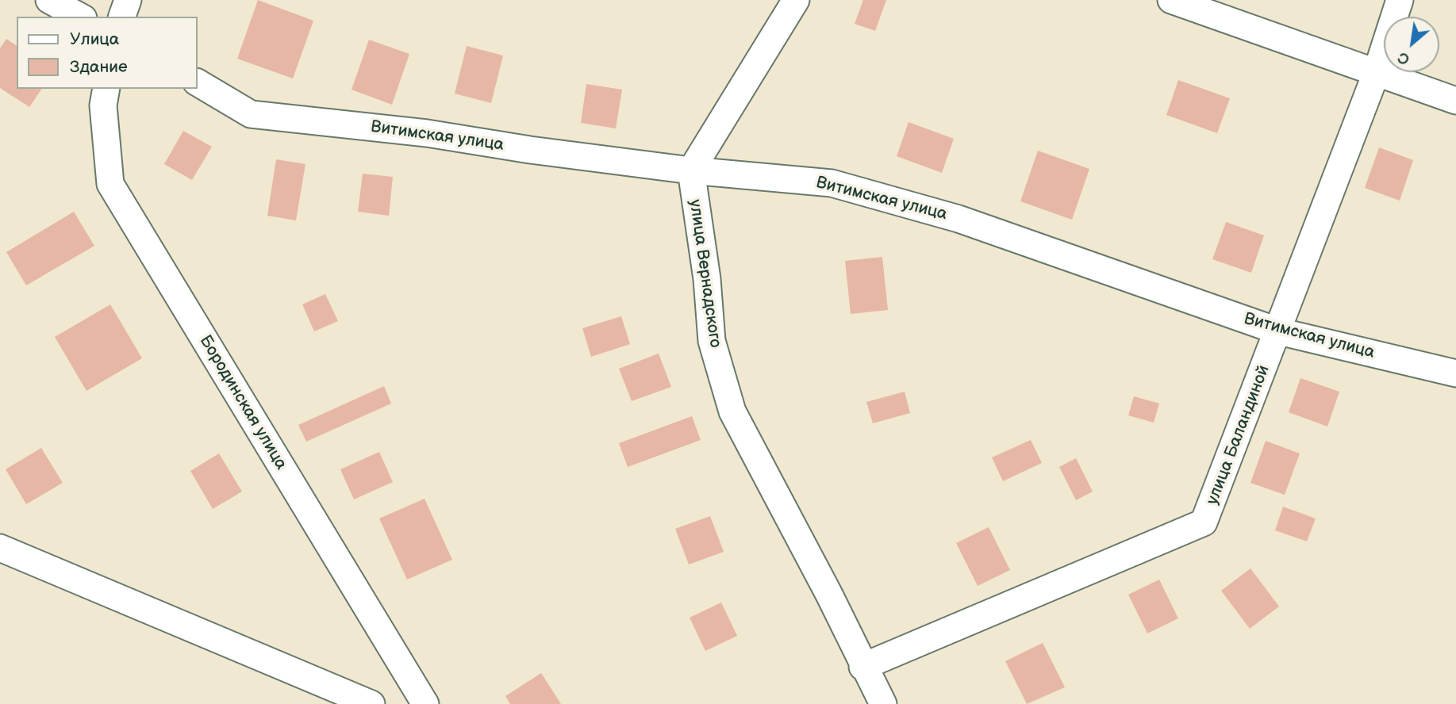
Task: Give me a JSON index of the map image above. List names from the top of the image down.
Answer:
{
  "streets": {
    "street": [
      "Витимская улица",
      "улица Вернадского",
      "Бородинская улица",
      "улица Баландиной"
    ]
  },
  "crossings": [
    ["Витимская улица", "улица Вернадского"],
    ["Витимская улица", "улица Баландиной"],
    ["улица Вернадского", "улица Баландиной"]
  ],
  "legend": ["Улица", "Здание"],
  "north": "bottom left"
}
